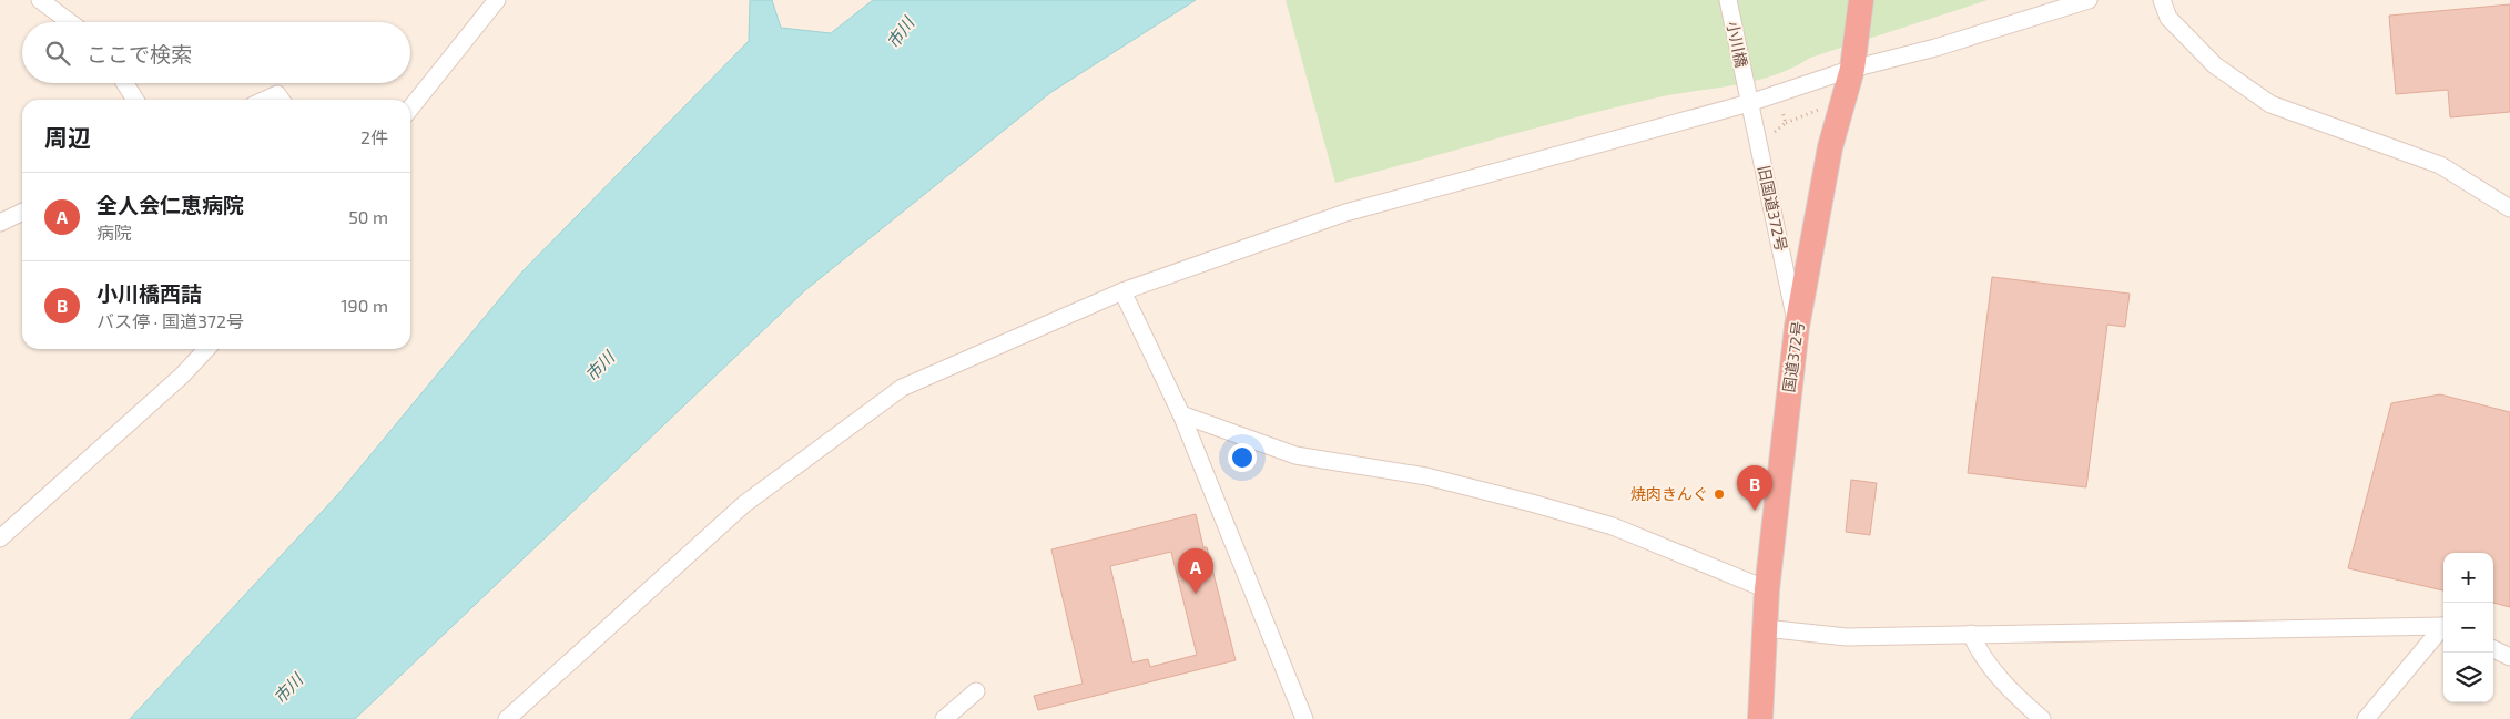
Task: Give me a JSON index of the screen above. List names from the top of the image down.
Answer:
{
  "streets": {
    "highway": ["国道372号"],
    "street": ["小川橋", "旧国道372号"]
  },
  "crossings": [
    ["小川橋", "旧国道372号"],
    ["旧国道372号", "国道372号"]
  ],
  "water": ["市川"],
  "places": ["焼肉きんぐ"],
  "page": {
    "search": "ここで検索",
    "heading": ["周辺", "2件"],
    "list": [
      {
        "mark": "A",
        "name": "全人会仁恵病院",
        "note": "病院",
        "value": "50 m"
      },
      {
        "mark": "B",
        "name": "小川橋西詰",
        "note": "バス停 · 国道372号",
        "value": "190 m"
      }
    ],
    "pins": ["B", "A"],
    "map_buttons": ["+", "−"]
  }
}
